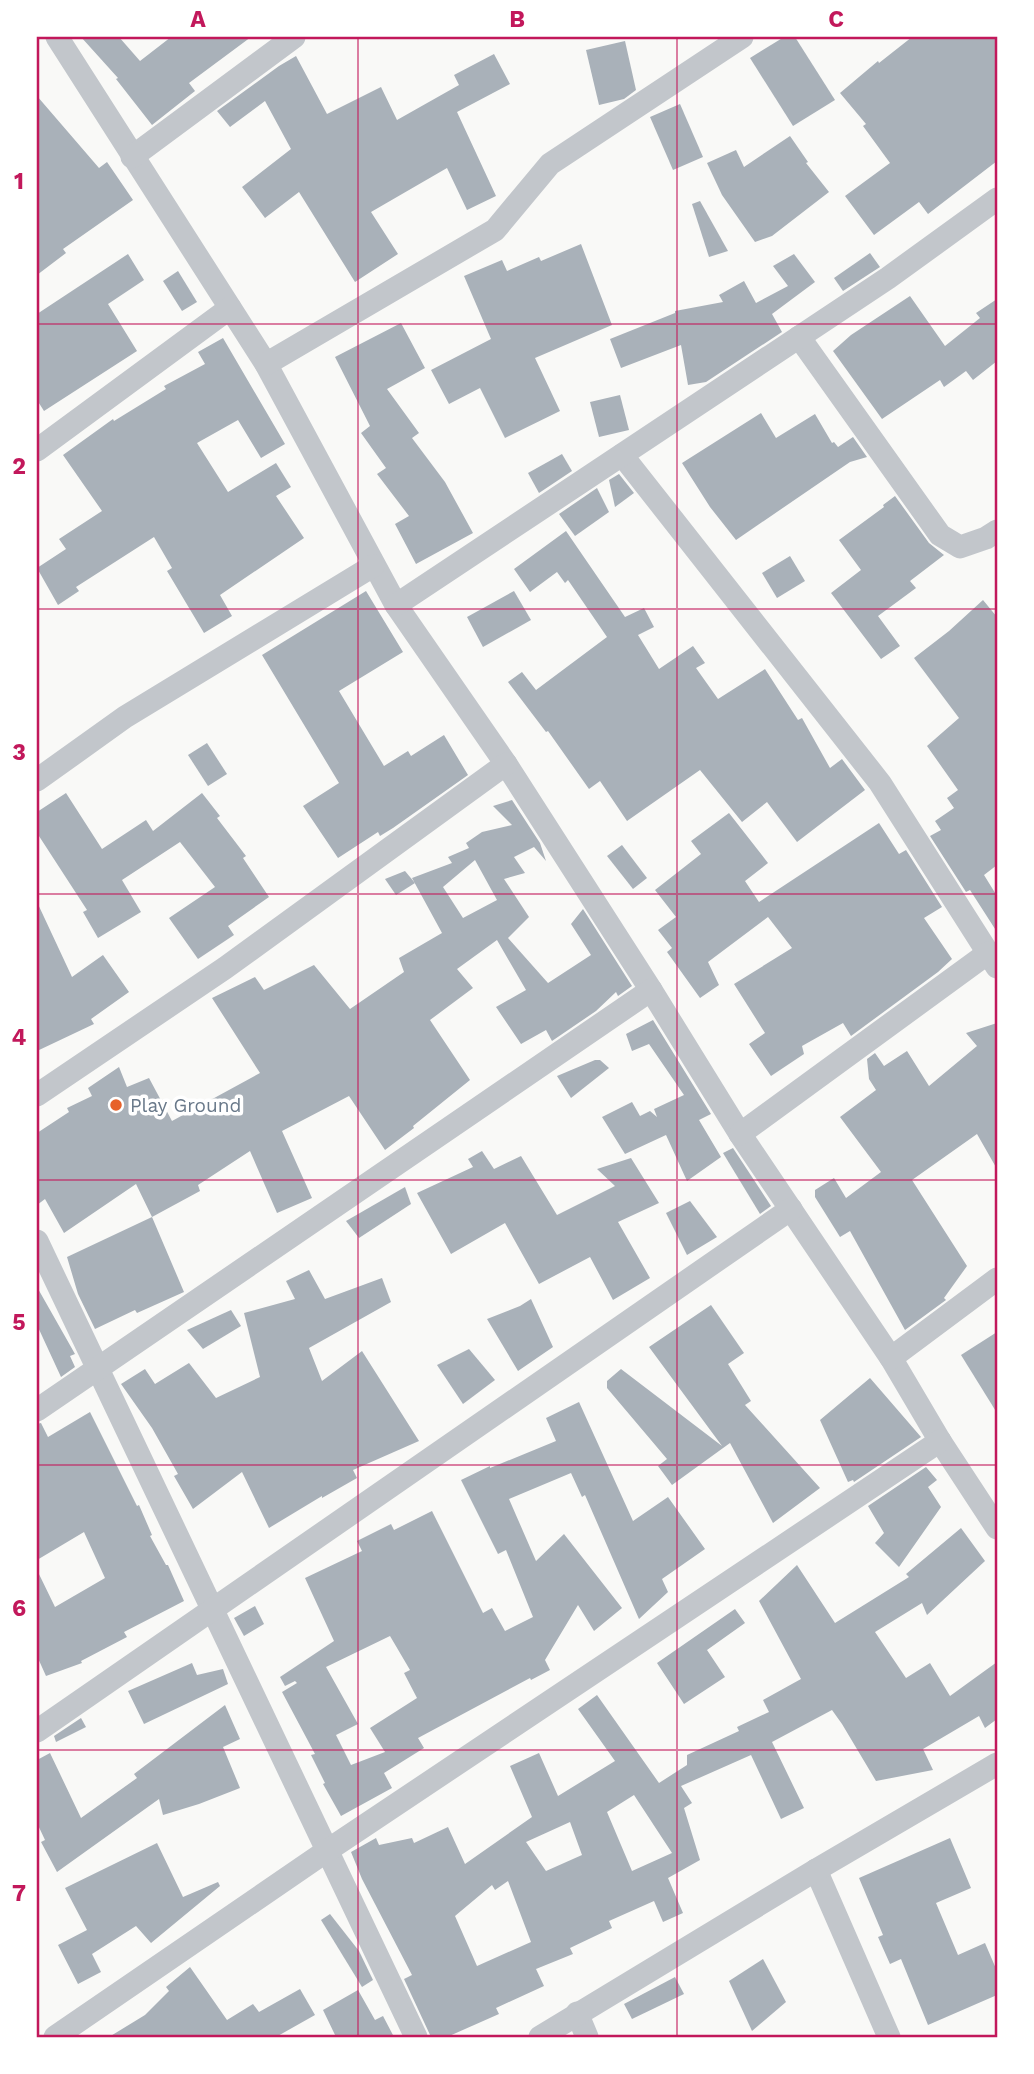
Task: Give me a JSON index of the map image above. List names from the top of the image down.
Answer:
{
  "places": ["Play Ground"],
  "grid": {
    "columns": ["A", "B", "C"],
    "rows": [
      "1",
      "2",
      "3",
      "4",
      "5",
      "6",
      "7"
    ]
  }
}
